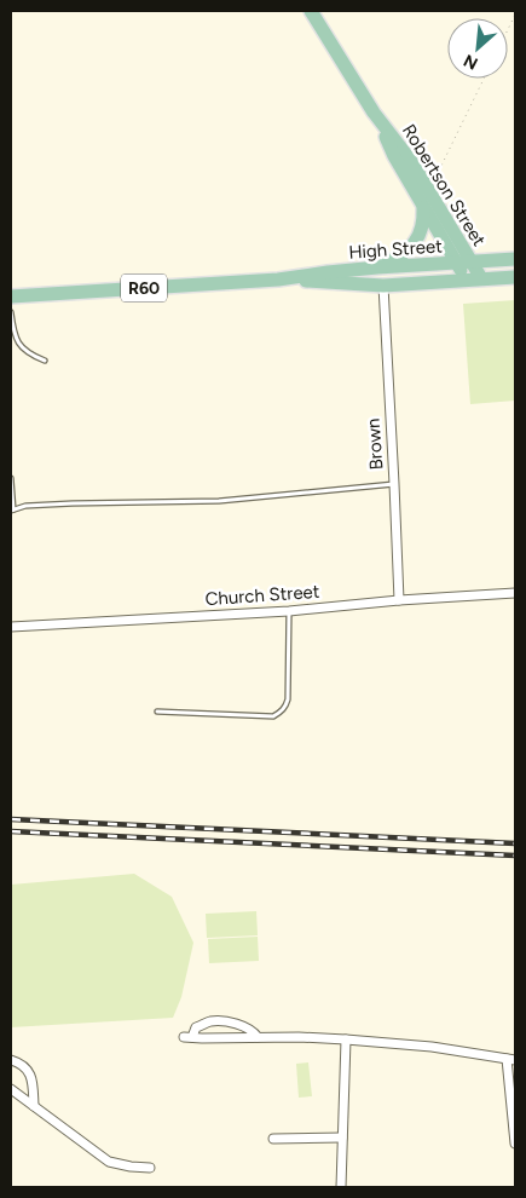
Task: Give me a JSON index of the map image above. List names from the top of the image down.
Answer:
{
  "streets": {
    "main road": ["Robertson Street", "High Street", "R60"],
    "street": ["Brown", "Church Street"]
  },
  "crossings": [
    ["Robertson Street", "High Street"],
    ["High Street", "Brown"],
    ["Brown", "Church Street"]
  ],
  "north": "bottom left"
}
